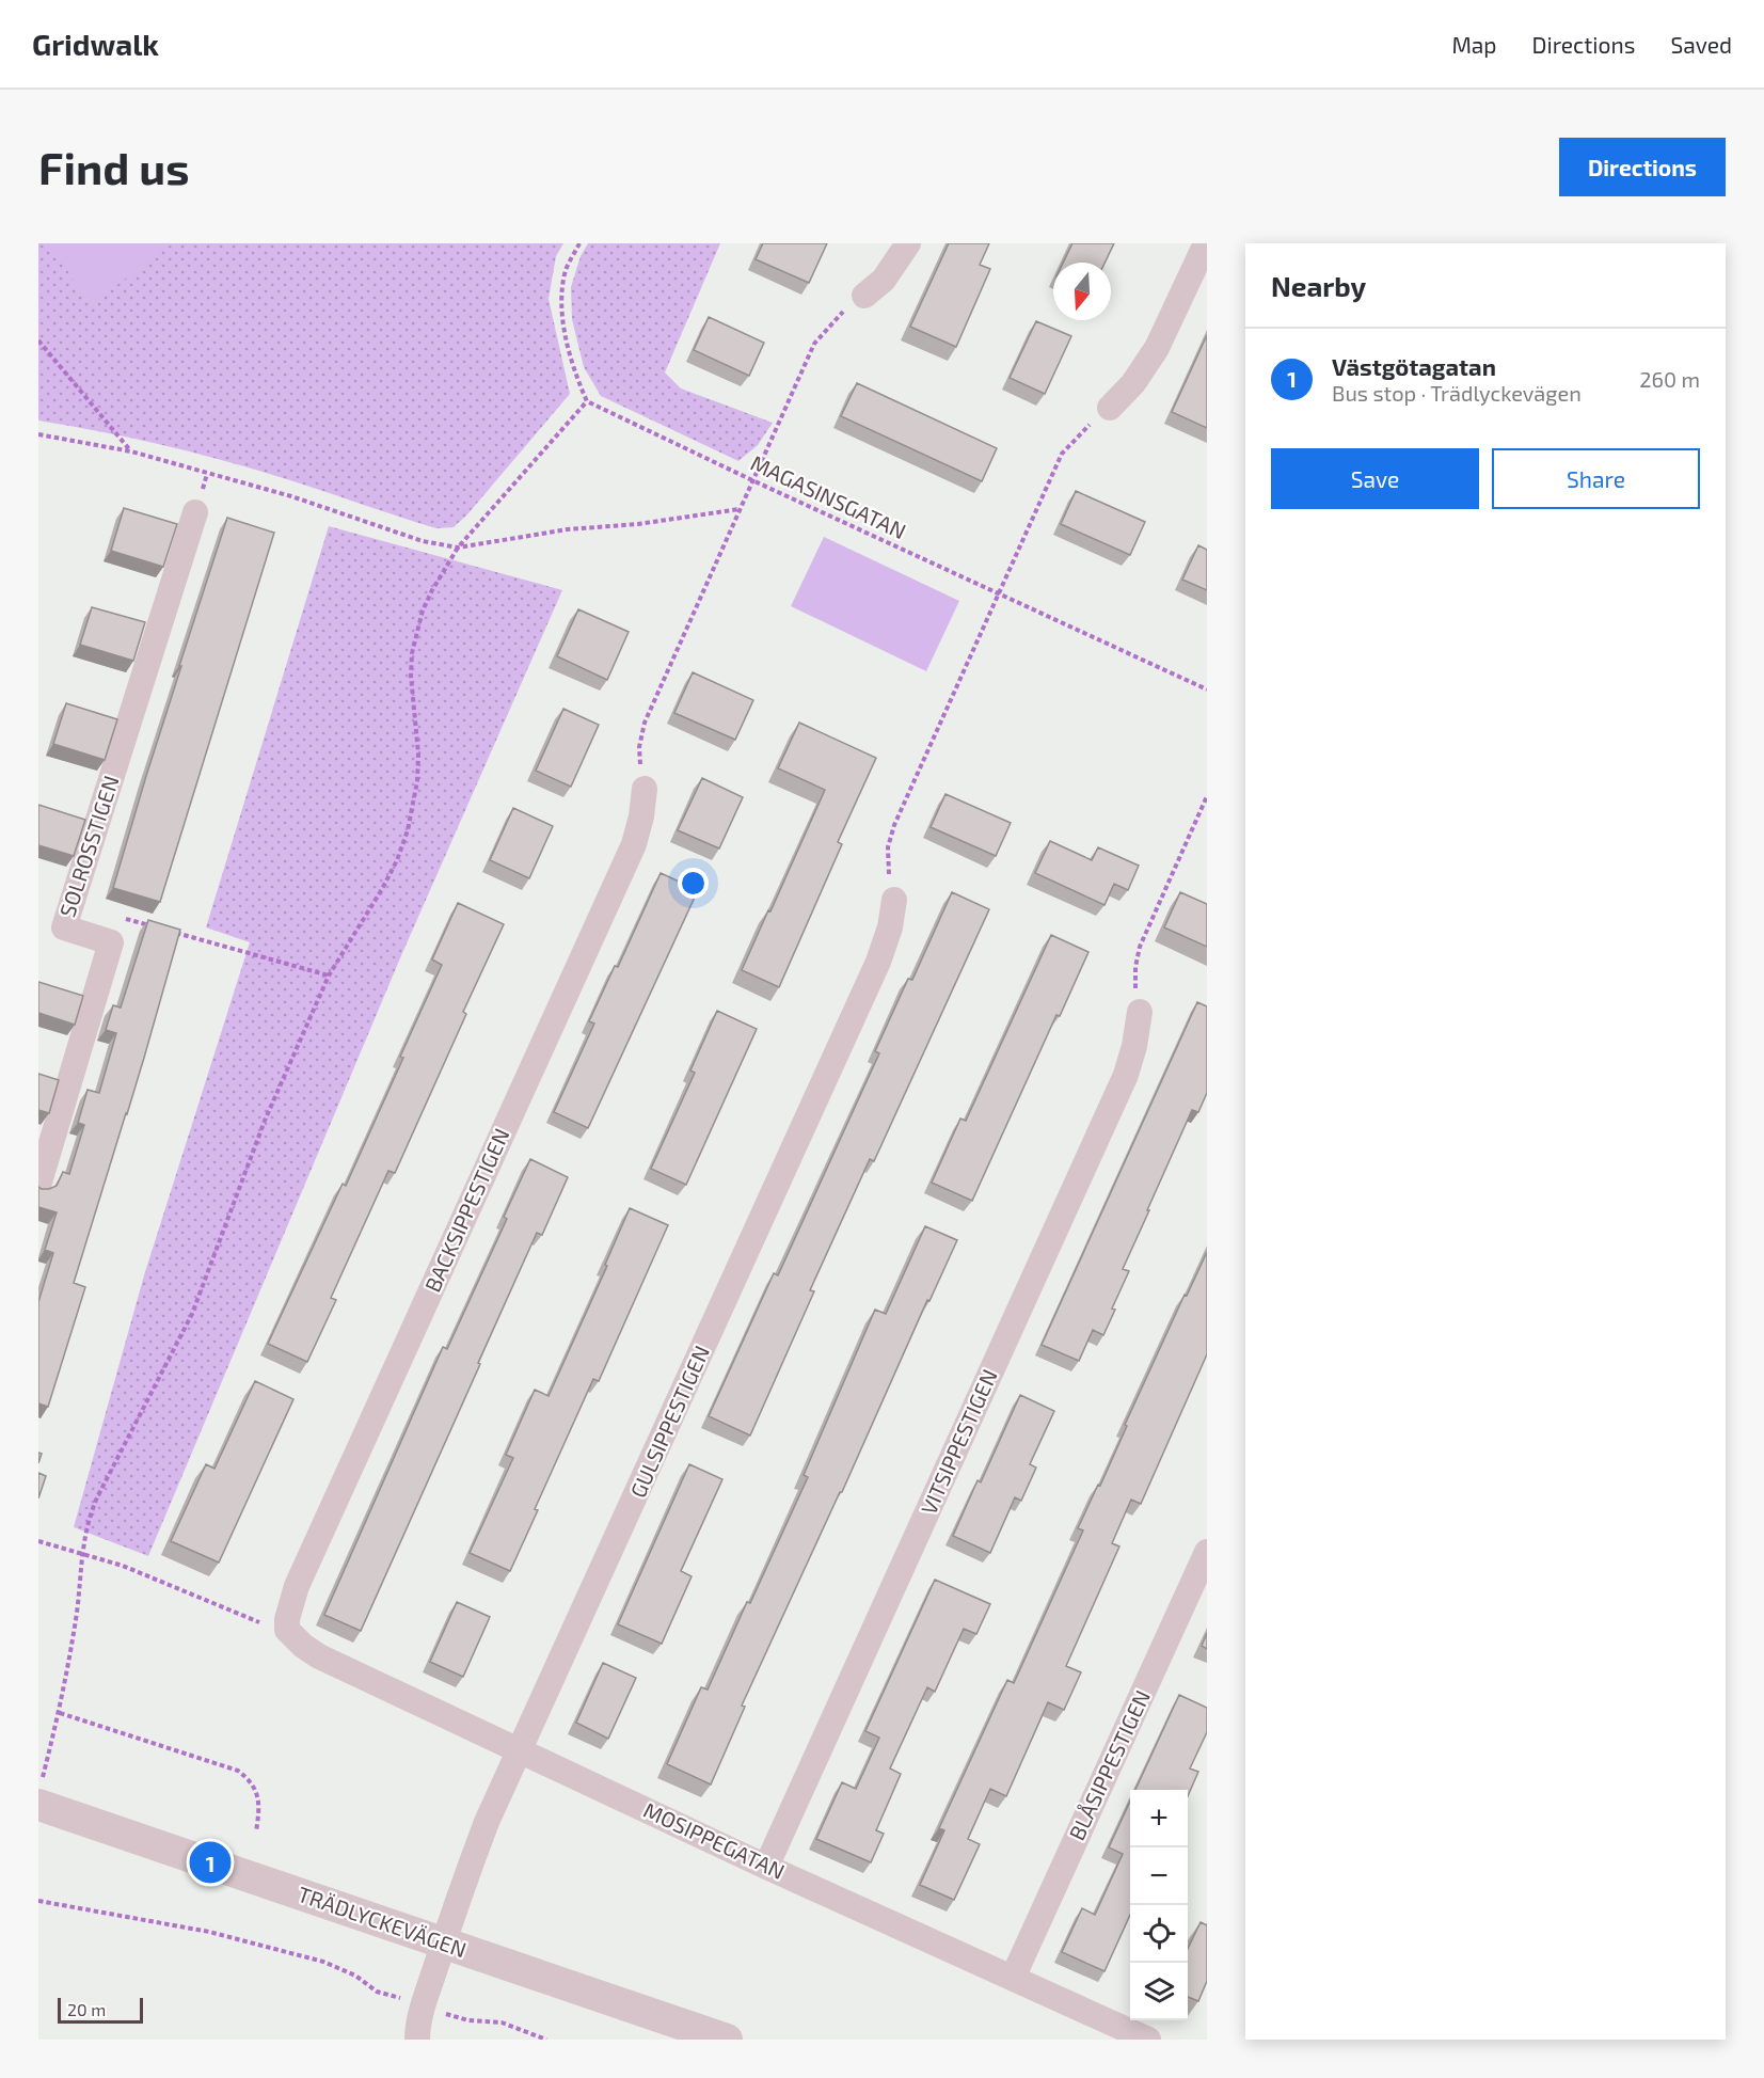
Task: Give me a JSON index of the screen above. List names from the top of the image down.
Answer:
{
  "streets": {
    "street": [
      "SOLROSSTIGEN",
      "BACKSIPPESTIGEN",
      "GULSIPPESTIGEN",
      "VITSIPPESTIGEN",
      "BLÅSIPPESTIGEN",
      "MOSIPPEGATAN",
      "TRÄDLYCKEVÄGEN"
    ],
    "path": ["MAGASINSGATAN"]
  },
  "crossings": [
    ["BACKSIPPESTIGEN", "MOSIPPEGATAN"],
    ["GULSIPPESTIGEN", "MOSIPPEGATAN"],
    ["GULSIPPESTIGEN", "TRÄDLYCKEVÄGEN"],
    ["VITSIPPESTIGEN", "MOSIPPEGATAN"],
    ["BLÅSIPPESTIGEN", "MOSIPPEGATAN"]
  ],
  "scale_bar": "20 m",
  "north": "bottom",
  "page": {
    "header": "Gridwalk",
    "nav": ["Map", "Directions", "Saved"],
    "buttons": [
      "Directions",
      ["Save", "Share"]
    ],
    "title": "Find us",
    "heading": "Nearby",
    "list": [
      {
        "mark": "1",
        "name": "Västgötagatan",
        "note": "Bus stop · Trädlyckevägen",
        "value": "260 m"
      }
    ],
    "map_buttons": ["+", "−"],
    "pins": "1",
    "scale": "20 m"
  }
}
